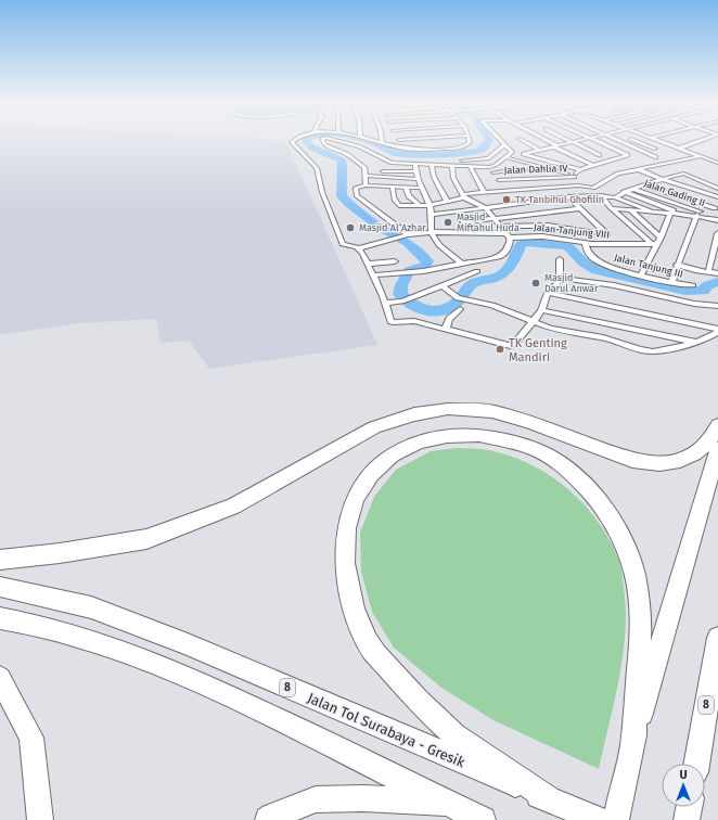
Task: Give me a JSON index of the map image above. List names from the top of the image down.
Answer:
{
  "streets": {
    "highway": ["8", "Jalan Tol Surabaya - Gresik"],
    "street": [
      "Jalan Dahlia IV",
      "Jalan Gading II",
      "Jalan Tanjung VIII",
      "Jalan Tanjung III"
    ]
  },
  "crossings": [
    ["Jalan Tanjung VIII", "Jalan Tanjung III"]
  ],
  "places": [
    "TK Tanbihul Ghofilin",
    "Masjid Miftahul Huda",
    "Masjid Al Azhar",
    "Masjid Darul Anwar",
    "TK Genting Mandiri"
  ],
  "north": "top"
}
